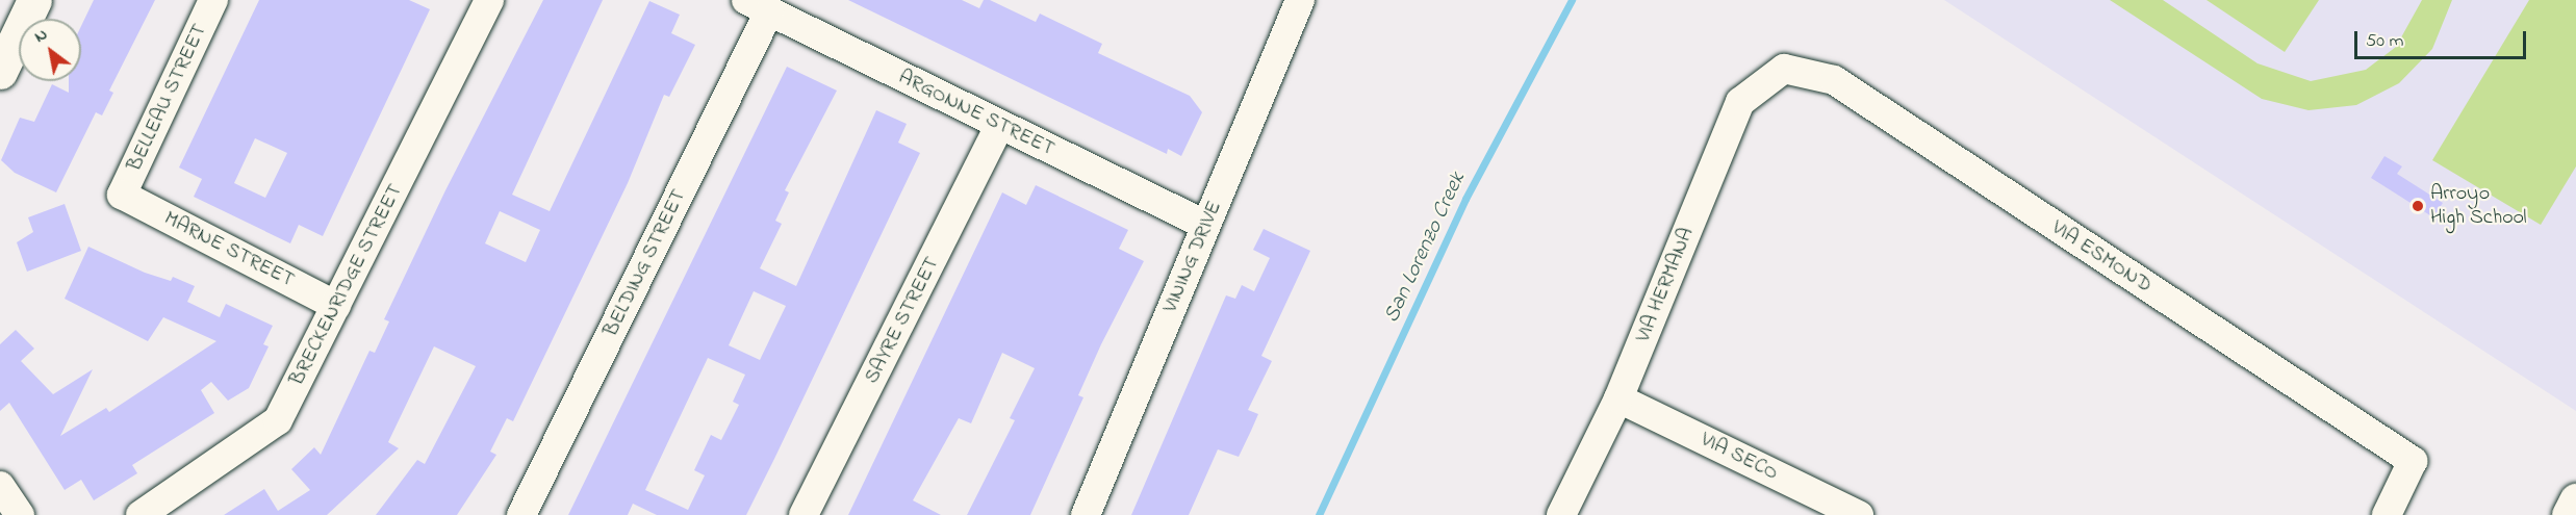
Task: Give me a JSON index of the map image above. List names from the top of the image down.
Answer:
{
  "streets": {
    "street": [
      "BELLEAU STREET",
      "ARGONNE STREET",
      "MARNE STREET",
      "VINING DRIVE",
      "VIA ESMOND",
      "BELDING STREET",
      "BRECKENRIDGE STREET",
      "VIA HERMANA",
      "SAYRE STREET",
      "VIA SECO"
    ]
  },
  "crossings": [
    ["BELLEAU STREET", "MARNE STREET"],
    ["ARGONNE STREET", "VINING DRIVE"],
    ["ARGONNE STREET", "BELDING STREET"],
    ["ARGONNE STREET", "SAYRE STREET"],
    ["MARNE STREET", "BRECKENRIDGE STREET"],
    ["VIA ESMOND", "VIA HERMANA"],
    ["VIA HERMANA", "VIA SECO"]
  ],
  "water": ["San Lorenzo Creek"],
  "places": ["Arroyo High School"],
  "scale_bar": "50 m",
  "north": "top left"
}
